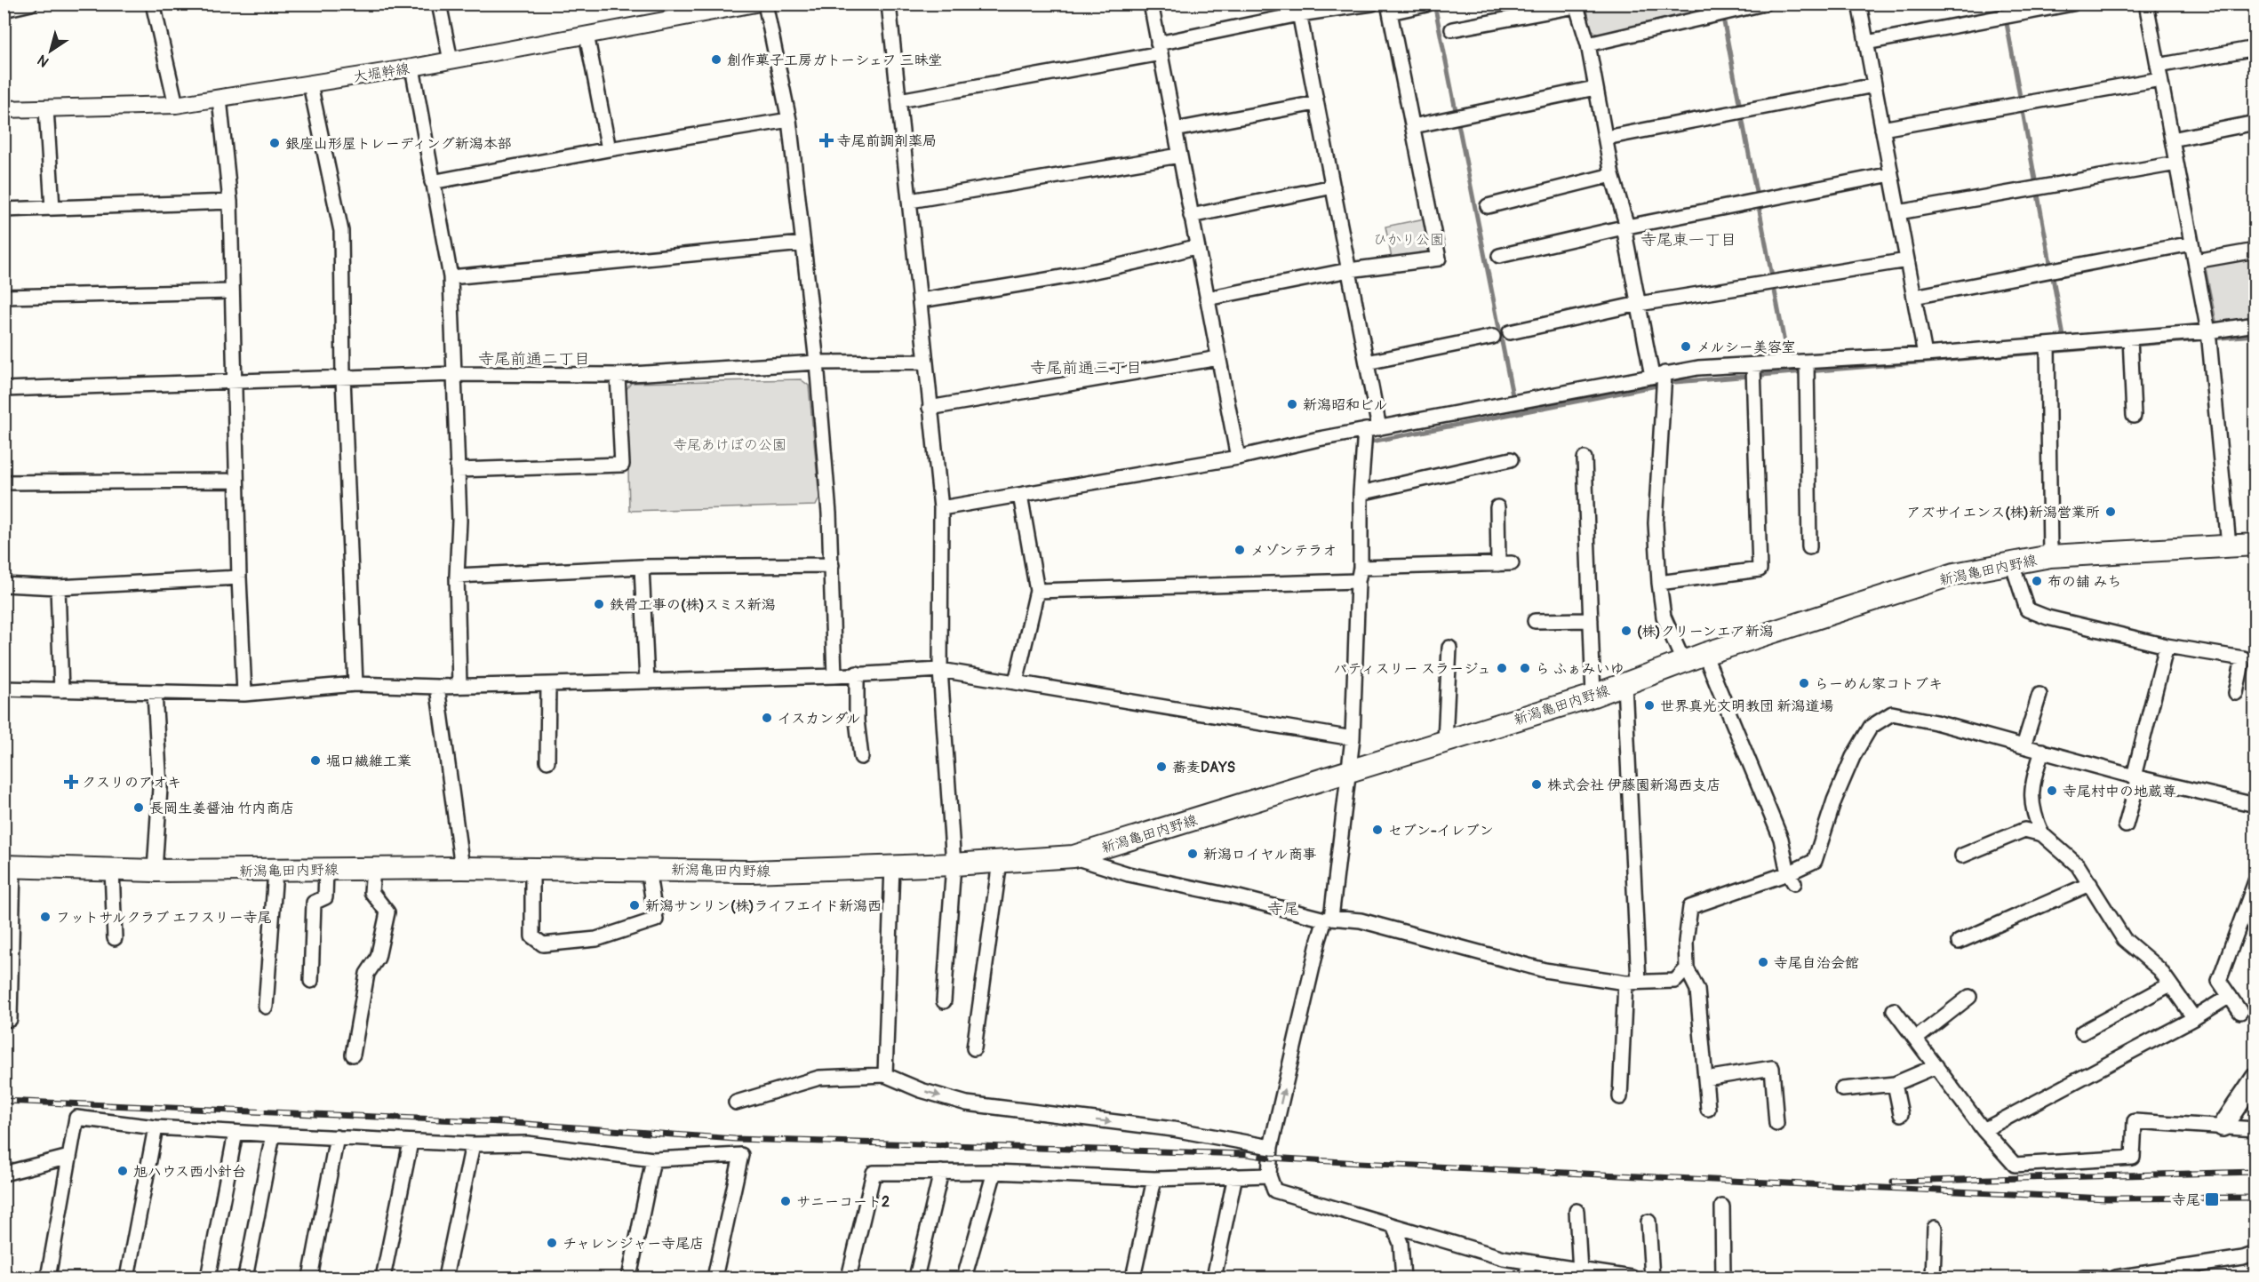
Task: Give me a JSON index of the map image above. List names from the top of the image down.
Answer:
{
  "streets": {
    "main road": ["新潟亀田内野線"],
    "street": ["大堀幹線"]
  },
  "districts": [
    "寺尾東一丁目",
    "寺尾前通二丁目",
    "寺尾前通三丁目",
    "寺尾"
  ],
  "parks": ["ひかり公園", "寺尾あけぼの公園"],
  "places": {
    "other": [
      "創作菓子工房ガトーシェフ 三昧堂",
      "銀座山形屋トレーディング新潟本部",
      "メルシー美容室",
      "新潟昭和ビル",
      "アズサイエンス(株)新潟営業所",
      "メゾンテラオ",
      "布の舗 みち",
      "鉄骨工事の(株)スミス新潟",
      "(株)クリーンエア新潟",
      "パティスリー スラージュ",
      "ら ふぁみいゆ",
      "らーめん家コトブキ",
      "世界真光文明教団 新潟道場",
      "イスカンダル",
      "堀口繊維工業",
      "蕎麦DAYS",
      "株式会社 伊藤園新潟西支店",
      "寺尾村中の地蔵尊",
      "長岡生姜醤油 竹内商店",
      "セブン-イレブン",
      "新潟ロイヤル商事",
      "新潟サンリン(株)ライフエイド新潟西",
      "フットサルクラブ エフスリー寺尾",
      "寺尾自治会館",
      "旭ハウス西小針台",
      "サニーコート2",
      "チャレンジャー寺尾店"
    ],
    "health": ["寺尾前調剤薬局", "クスリのアオキ"],
    "transit": ["寺尾"]
  },
  "north": "bottom left"
}
